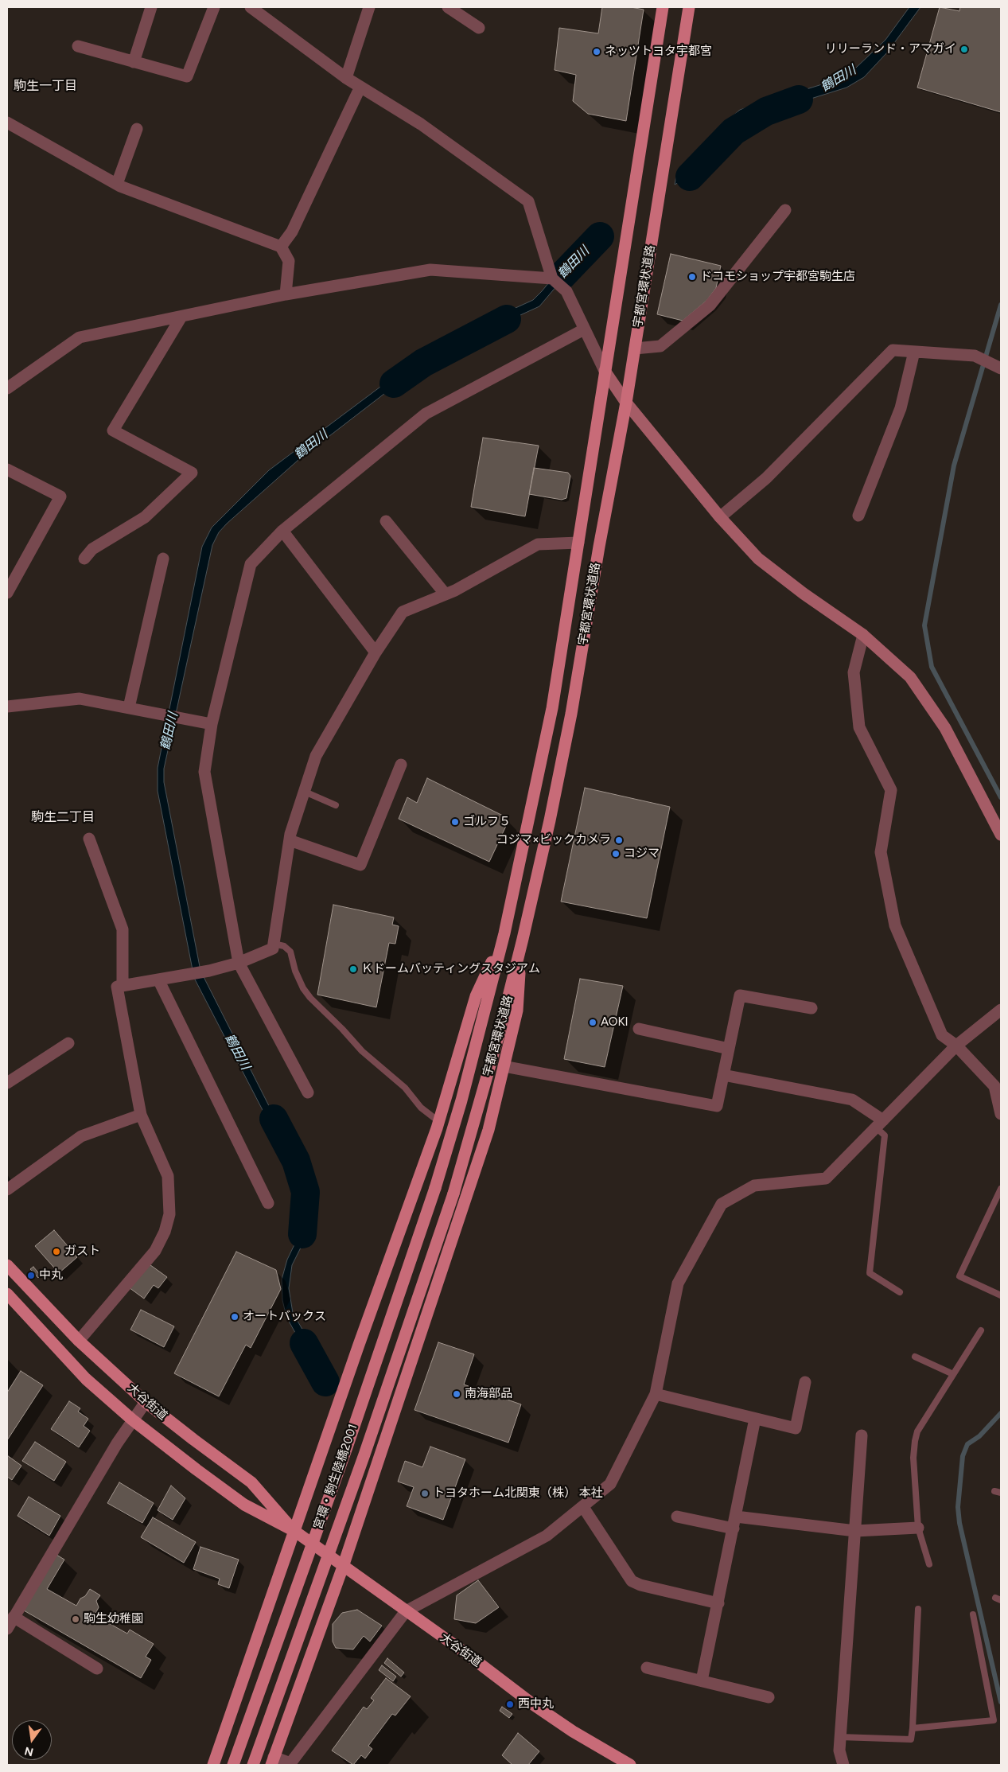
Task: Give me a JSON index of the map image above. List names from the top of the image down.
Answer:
{
  "streets": {
    "main road": ["宇都宮環状道路", "大谷街道", "宮環・駒生陸橋2001"]
  },
  "crossings": [
    ["宇都宮環状道路", "宮環・駒生陸橋2001"]
  ],
  "districts": ["駒生一丁目", "駒生二丁目"],
  "water": ["鶴田川"],
  "places": [
    "リリーランド・アマガイ",
    "ネッツトヨタ宇都宮",
    "ドコモショップ宇都宮駒生店",
    "ゴルフ５",
    "コジマ×ビックカメラ",
    "コジマ",
    "Ｋドームバッティングスタジアム",
    "AOKI",
    "ガスト",
    "中丸",
    "オートバックス",
    "南海部品",
    "トヨタホーム北関東（株） 本社",
    "駒生幼稚園",
    "西中丸"
  ],
  "north": "bottom"
}
